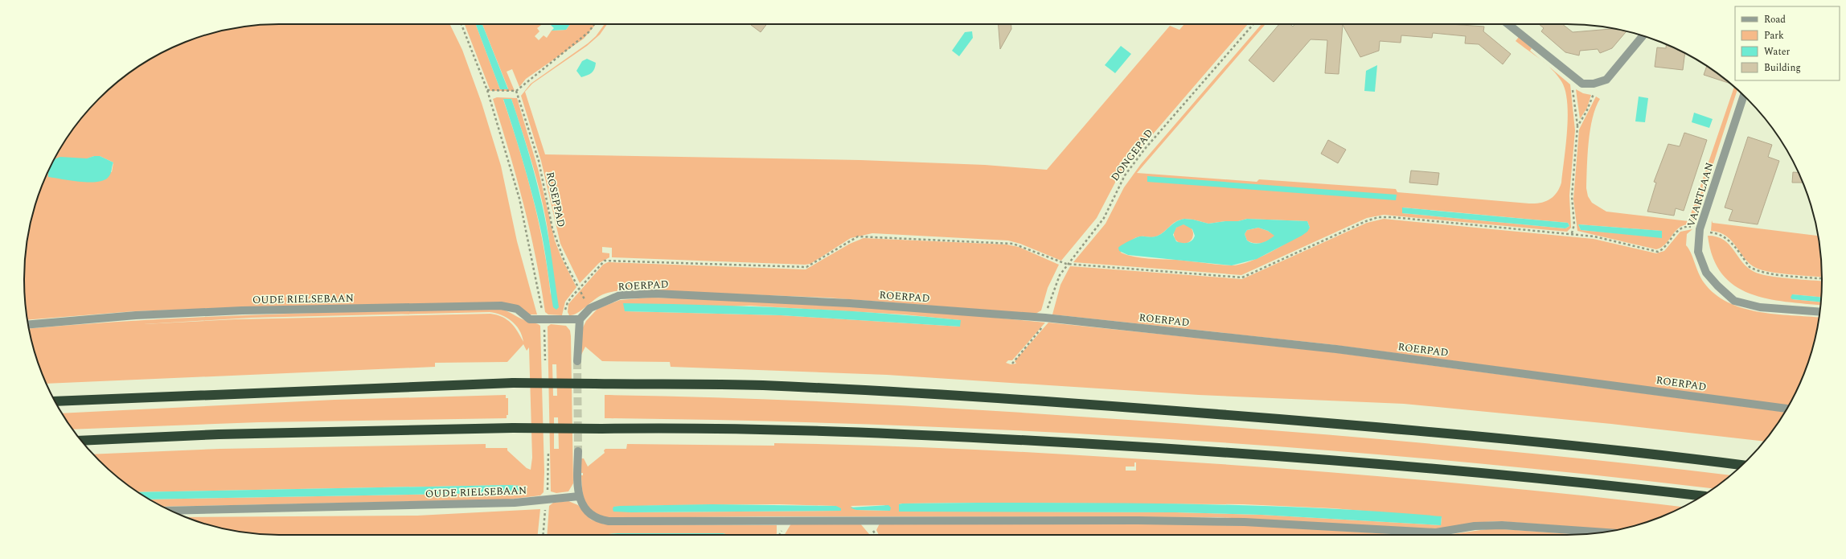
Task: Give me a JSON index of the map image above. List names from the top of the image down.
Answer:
{
  "streets": {
    "street": ["VAARTLAAN", "ROERPAD", "OUDE RIELSEBAAN"],
    "path": ["DONGEPAD", "ROSEPPAD"]
  },
  "crossings": [
    ["DONGEPAD", "ROERPAD"],
    ["ROSEPPAD", "ROERPAD"],
    ["ROERPAD", "OUDE RIELSEBAAN"]
  ],
  "legend": [
    "Road",
    "Park",
    "Water",
    "Building"
  ]
}
